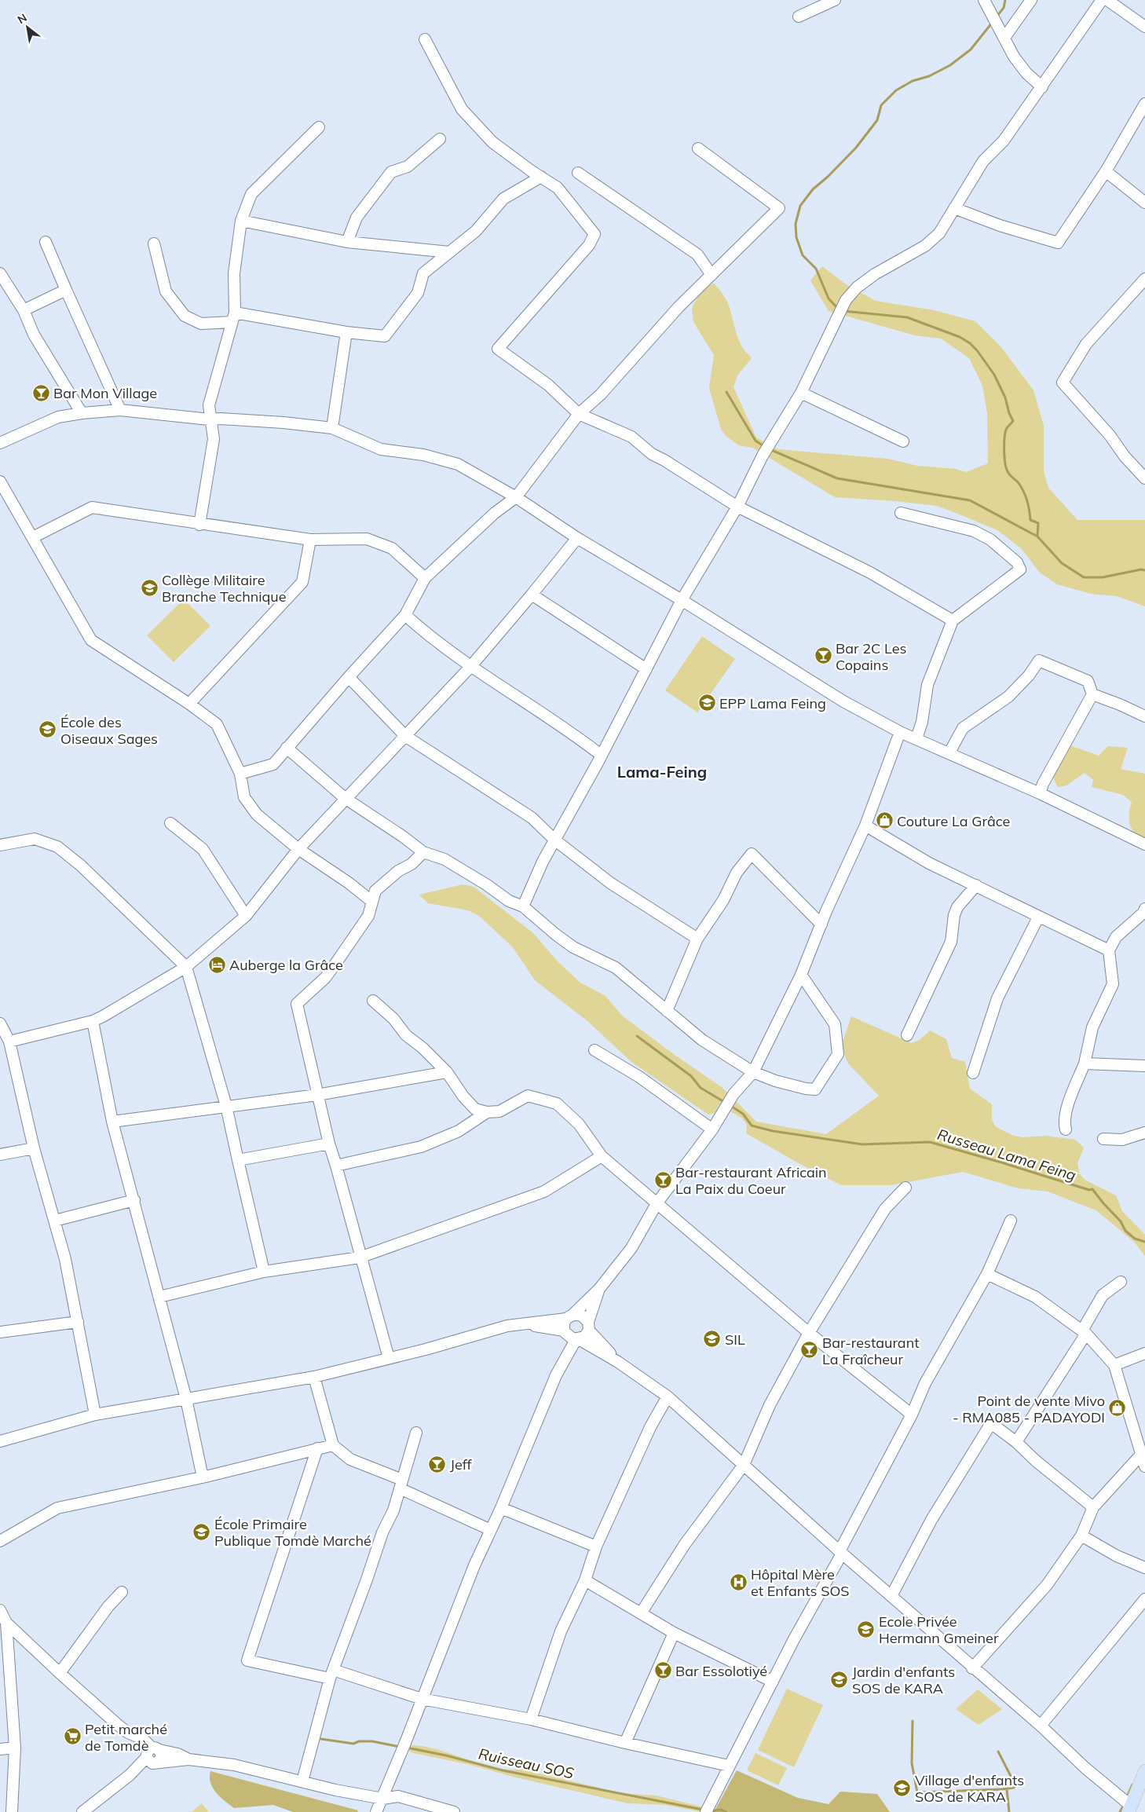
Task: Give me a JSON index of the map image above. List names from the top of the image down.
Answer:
{
  "districts": ["Lama-Feing"],
  "water": ["Russeau Lama Feing", "Ruisseau SOS"],
  "places": {
    "bar": [
      "Bar Mon Village",
      "Bar 2C Les Copains",
      "Bar-restaurant Africain La Paix du Coeur",
      "Bar-restaurant La Fraîcheur",
      "Jeff",
      "Bar Essolotiyé"
    ],
    "school or university": [
      "Collège Militaire Branche Technique",
      "EPP Lama Feing",
      "École des Oiseaux Sages",
      "SIL",
      "École Primaire Publique Tomdè Marché",
      "Ecole Privée Hermann Gmeiner",
      "Jardin d'enfants SOS de KARA",
      "Village d'enfants SOS de KARA"
    ],
    "shop": ["Couture La Grâce", "Point de vente Mivo - RMA085 - PADAYODI"],
    "hotel": ["Auberge la Grâce"],
    "hospital": ["Hôpital Mère et Enfants SOS"],
    "supermarket": ["Petit marché de Tomdè"]
  },
  "north": "top left"
}
